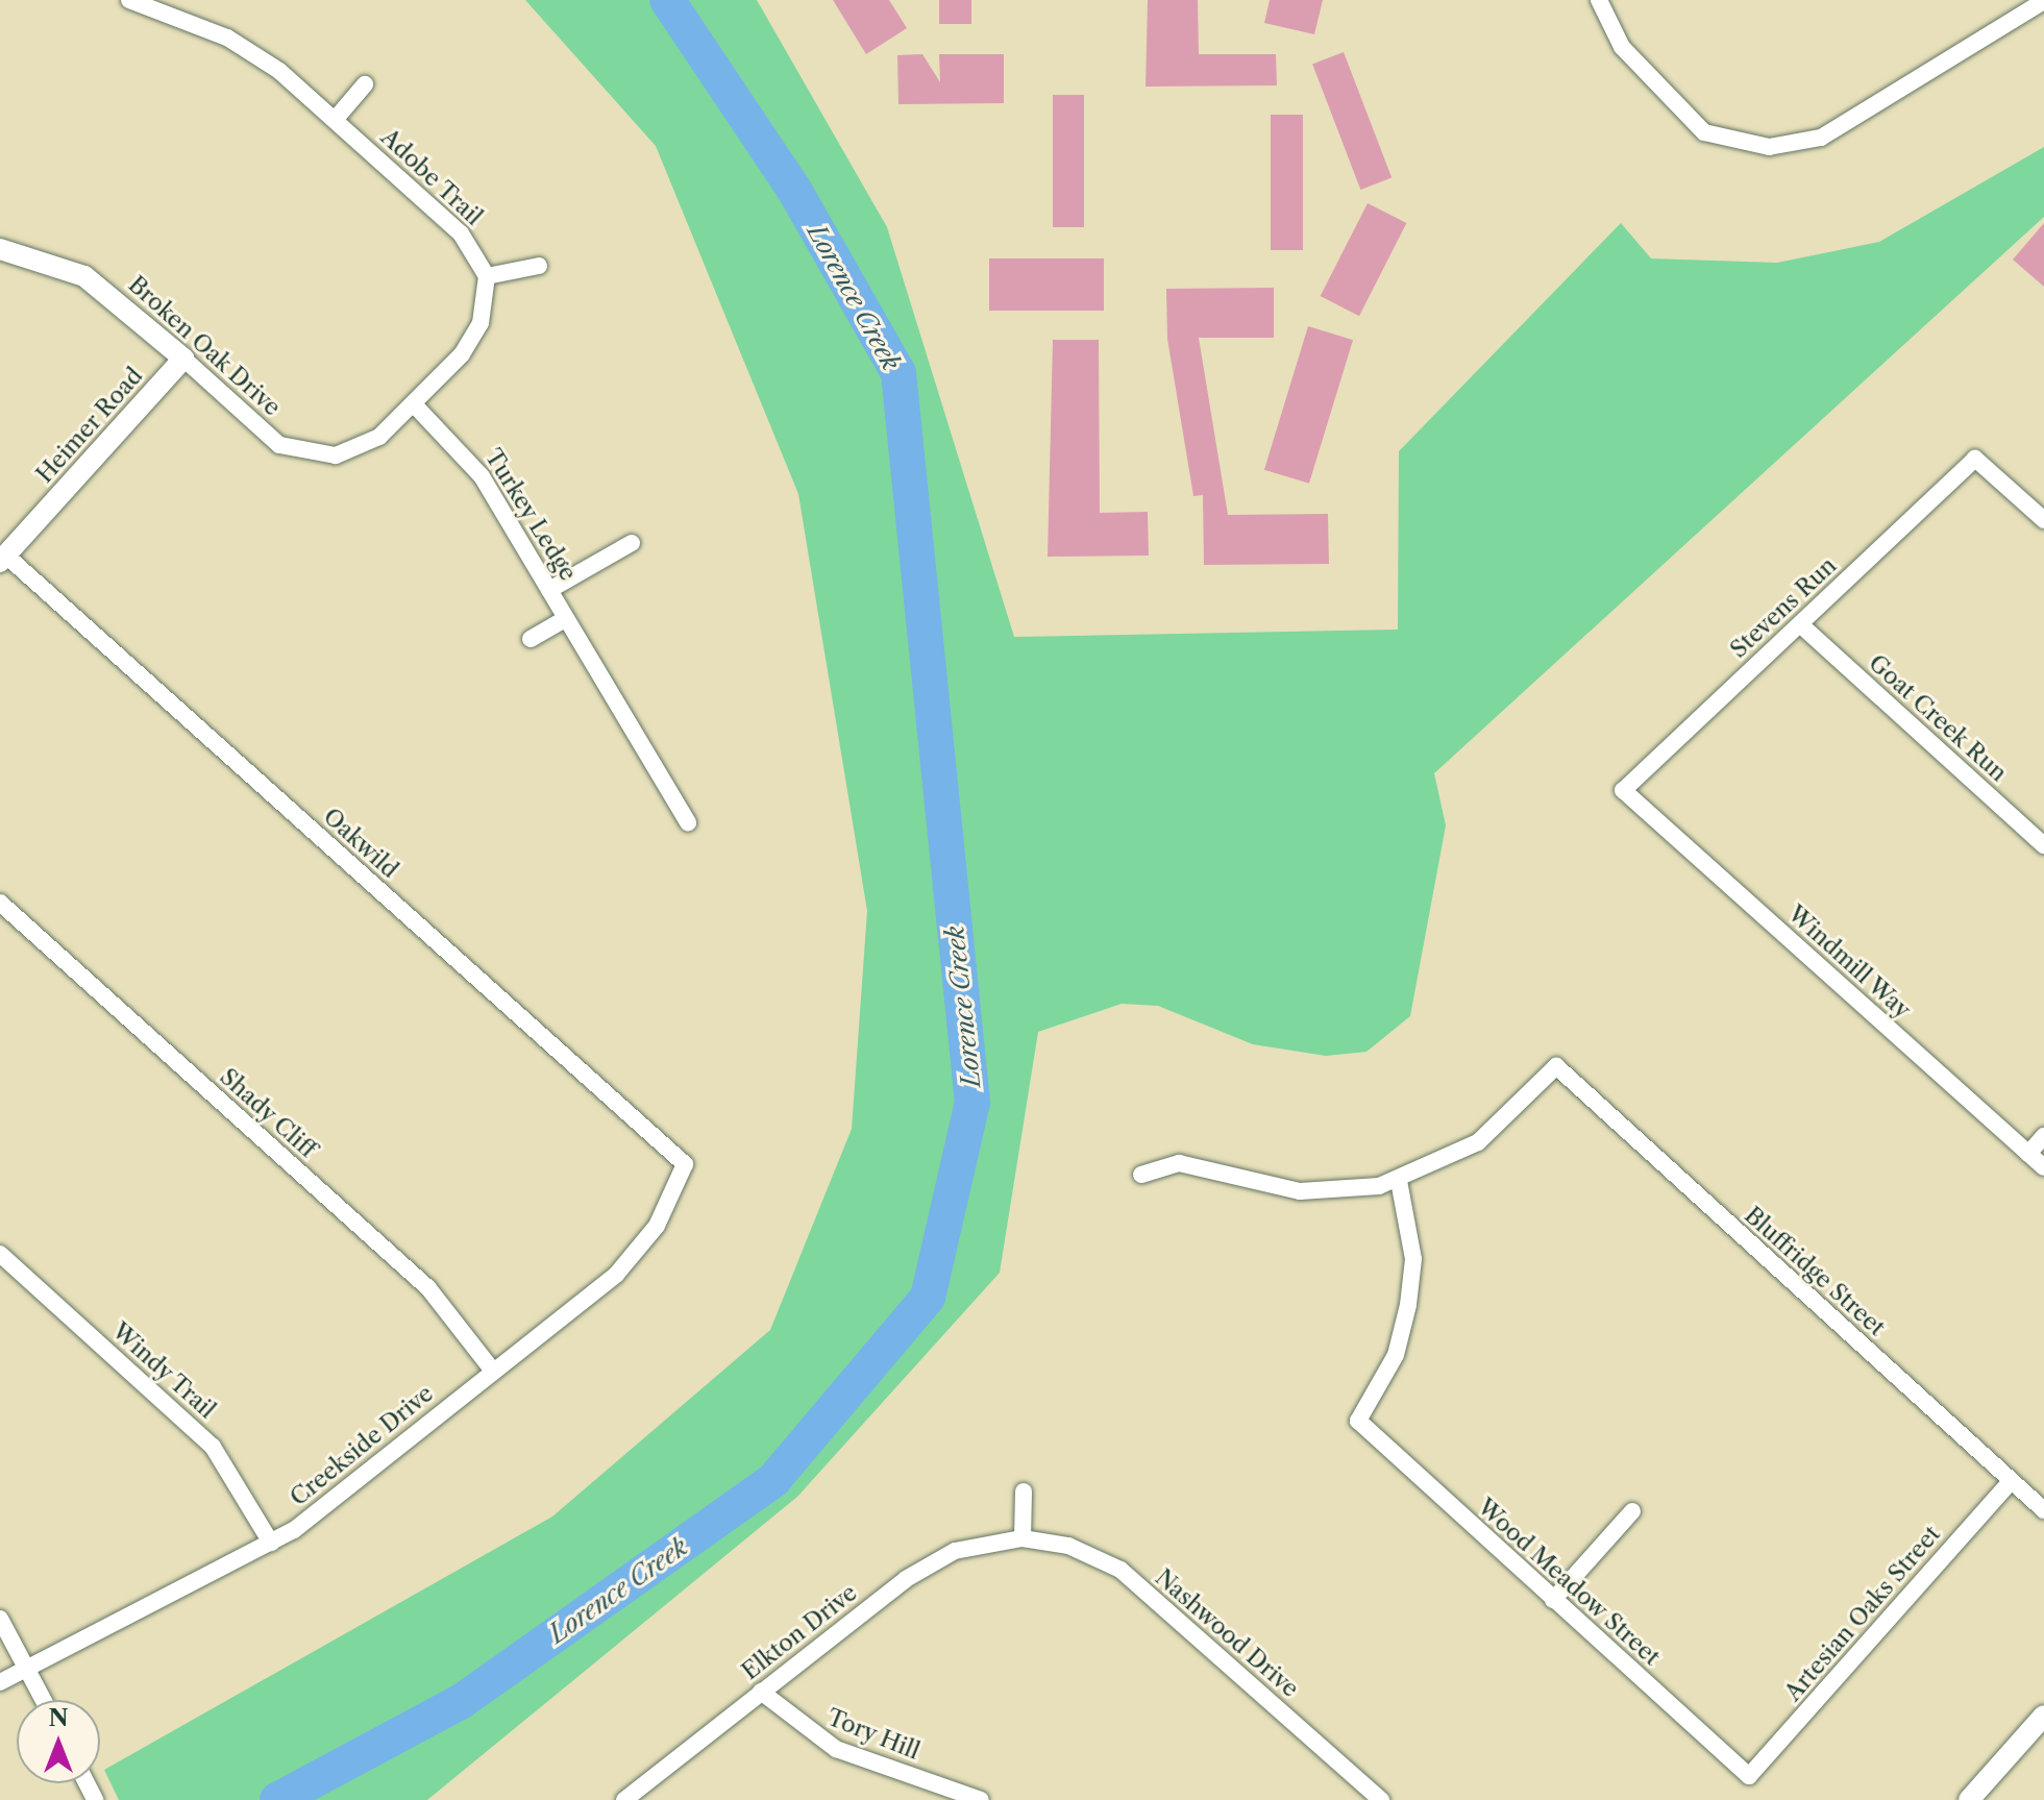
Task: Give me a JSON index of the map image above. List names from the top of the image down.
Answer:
{
  "streets": {
    "street": [
      "Adobe Trail",
      "Broken Oak Drive",
      "Heimer Road",
      "Turkey Ledge",
      "Stevens Run",
      "Goat Creek Run",
      "Oakwild",
      "Windmill Way",
      "Shady Cliff",
      "Bluffridge Street",
      "Windy Trail",
      "Creekside Drive",
      "Wood Meadow Street",
      "Artesian Oaks Street",
      "Elkton Drive",
      "Nashwood Drive",
      "Tory Hill"
    ]
  },
  "crossings": [
    ["Broken Oak Drive", "Heimer Road"],
    ["Broken Oak Drive", "Turkey Ledge"],
    ["Heimer Road", "Oakwild"],
    ["Stevens Run", "Goat Creek Run"],
    ["Stevens Run", "Windmill Way"],
    ["Oakwild", "Creekside Drive"],
    ["Shady Cliff", "Creekside Drive"],
    ["Bluffridge Street", "Wood Meadow Street"],
    ["Bluffridge Street", "Artesian Oaks Street"],
    ["Windy Trail", "Creekside Drive"],
    ["Wood Meadow Street", "Artesian Oaks Street"],
    ["Elkton Drive", "Nashwood Drive"],
    ["Elkton Drive", "Tory Hill"]
  ],
  "water": ["Lorence Creek"],
  "north": "top"
}
